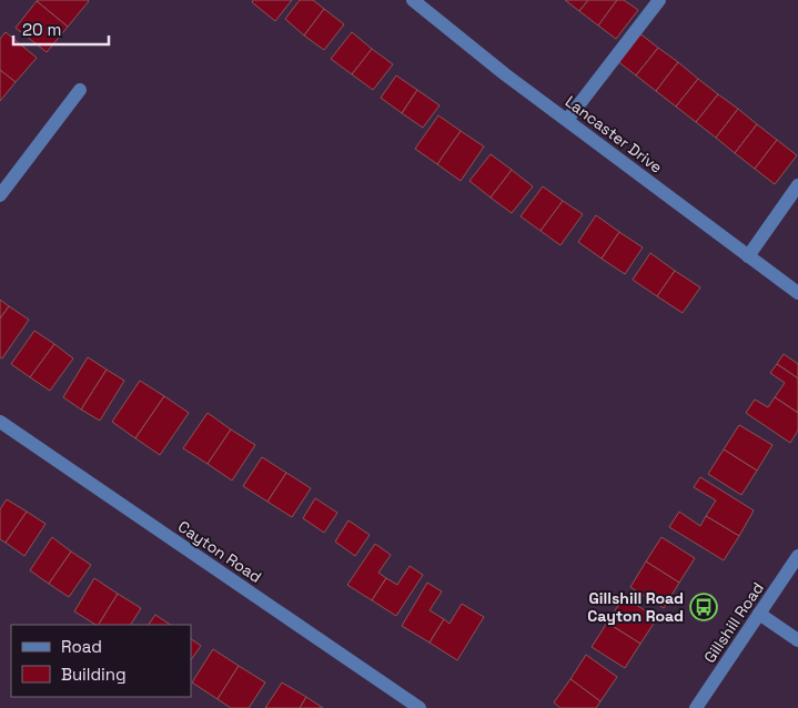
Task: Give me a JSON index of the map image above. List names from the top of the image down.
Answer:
{
  "streets": {
    "street": ["Lancaster Drive", "Cayton Road", "Gillshill Road"]
  },
  "places": {
    "bus stop": ["Gillshill Road Cayton Road"]
  },
  "legend": ["Road", "Building"],
  "scale_bar": "20 m"
}
